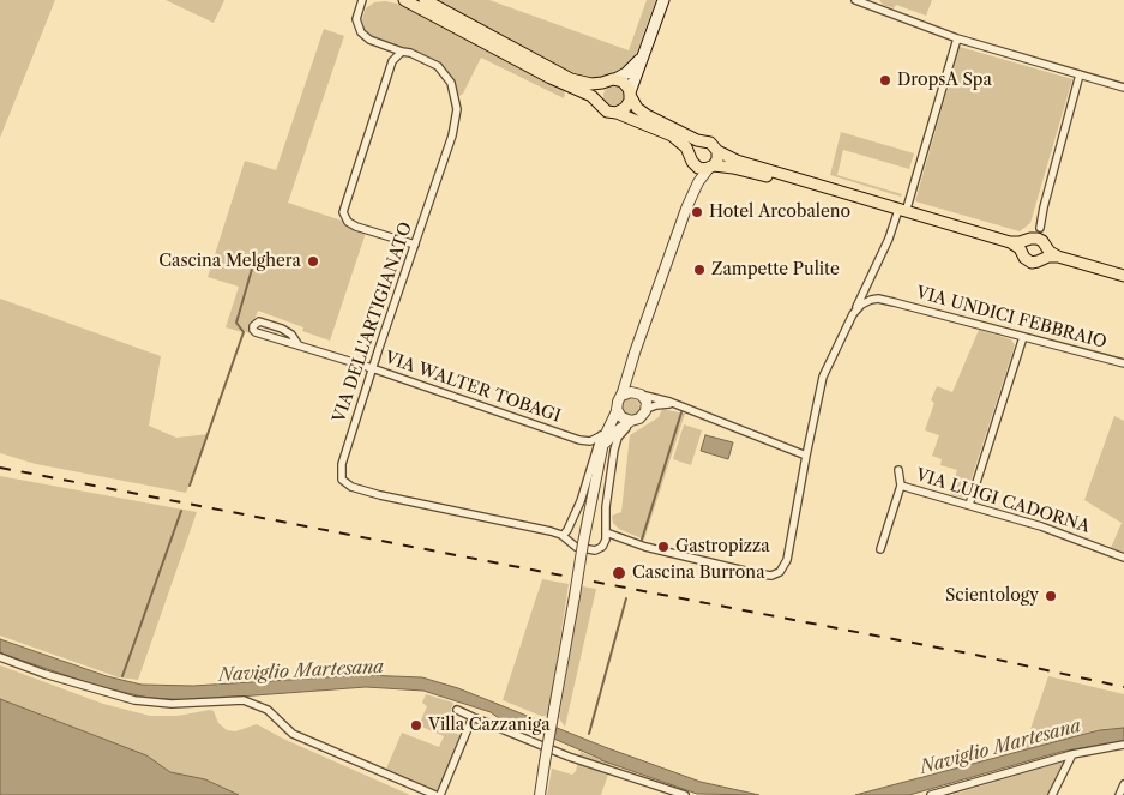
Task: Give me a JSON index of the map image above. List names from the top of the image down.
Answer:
{
  "streets": {
    "street": [
      "VIA UNDICI FEBBRAIO",
      "VIA DELL'ARTIGIANATO",
      "VIA WALTER TOBAGI",
      "VIA LUIGI CADORNA"
    ]
  },
  "crossings": [
    ["VIA DELL'ARTIGIANATO", "VIA WALTER TOBAGI"]
  ],
  "water": ["Naviglio Martesana"],
  "places": [
    "DropsA Spa",
    "Hotel Arcobaleno",
    "Cascina Melghera",
    "Zampette Pulite",
    "Gastropizza",
    "Cascina Burrona",
    "Scientology",
    "Villa Cazzaniga"
  ]
}
